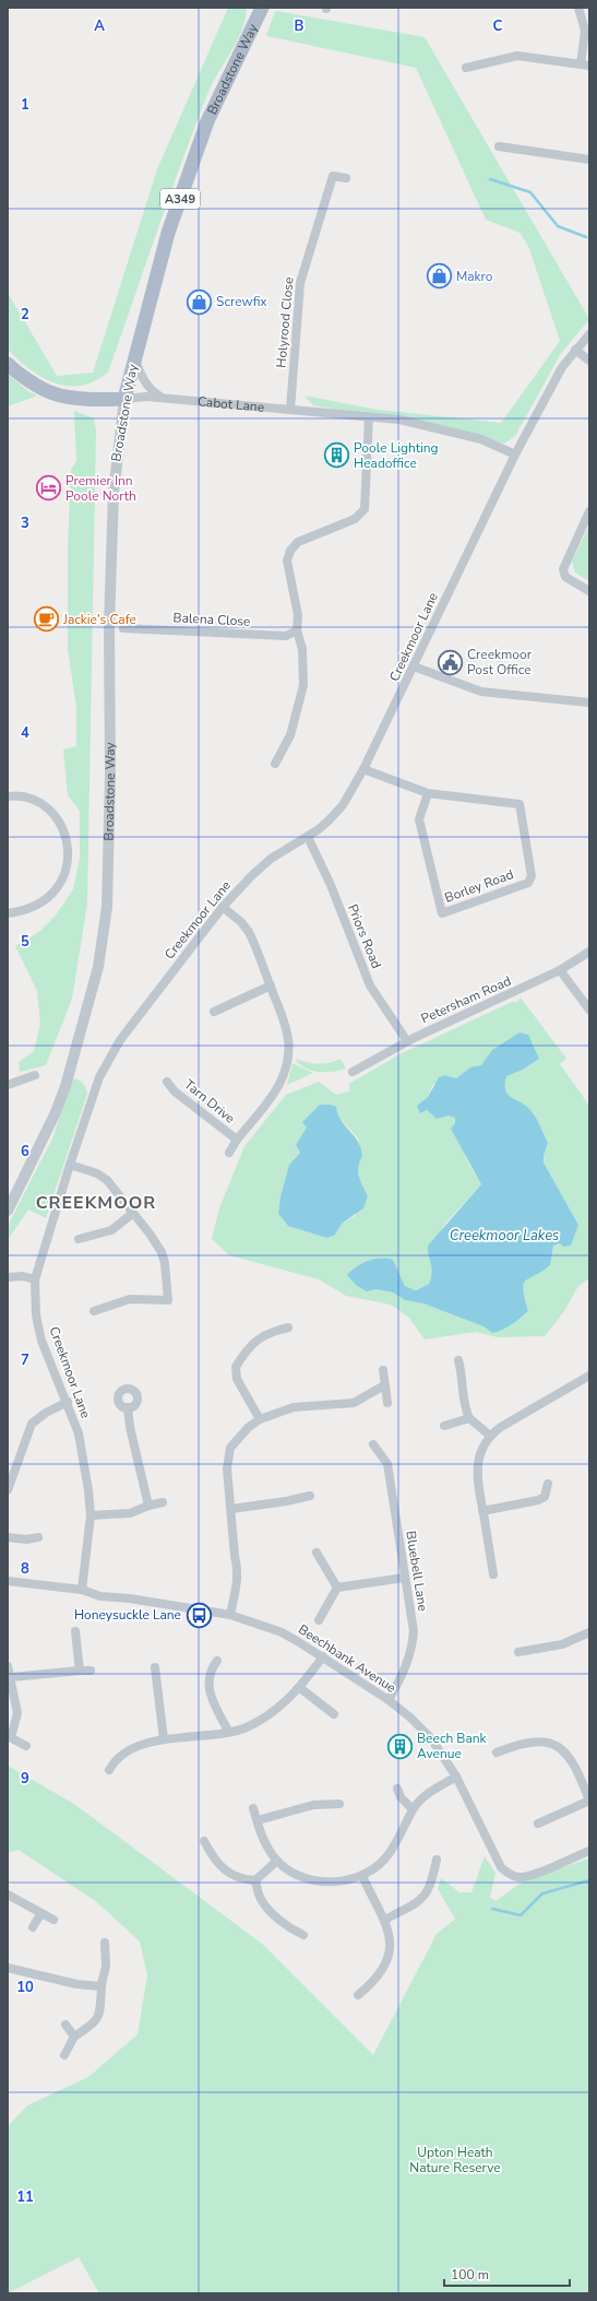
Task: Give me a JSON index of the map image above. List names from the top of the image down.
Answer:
{
  "streets": {
    "main road": ["Broadstone Way", "A349", "Cabot Lane"],
    "street": [
      "Holyrood Close",
      "Balena Close",
      "Creekmoor Lane",
      "Borley Road",
      "Priors Road",
      "Petersham Road",
      "Tarn Drive",
      "Bluebell Lane",
      "Beechbank Avenue"
    ]
  },
  "crossings": [
    ["Broadstone Way", "Cabot Lane"],
    ["Holyrood Close", "Cabot Lane"],
    ["Cabot Lane", "Creekmoor Lane"],
    ["Creekmoor Lane", "Borley Road"],
    ["Creekmoor Lane", "Priors Road"],
    ["Creekmoor Lane", "Tarn Drive"],
    ["Creekmoor Lane", "Beechbank Avenue"],
    ["Priors Road", "Petersham Road"],
    ["Bluebell Lane", "Beechbank Avenue"]
  ],
  "districts": ["CREEKMOOR"],
  "water": ["Creekmoor Lakes"],
  "parks": ["Upton Heath Nature Reserve"],
  "places": {
    "shop": ["Makro", "Screwfix"],
    "building": ["Poole Lighting Headoffice", "Beech Bank Avenue"],
    "hotel": ["Premier Inn Poole North"],
    "cafe": ["Jackie's Cafe"],
    "public building": ["Creekmoor Post Office"],
    "bus stop": ["Honeysuckle Lane"]
  },
  "scale_bar": "100 m",
  "grid": {
    "columns": ["A", "B", "C"],
    "rows": [
      "1",
      "2",
      "3",
      "4",
      "5",
      "6",
      "7",
      "8",
      "9",
      "10",
      "11"
    ]
  }
}
